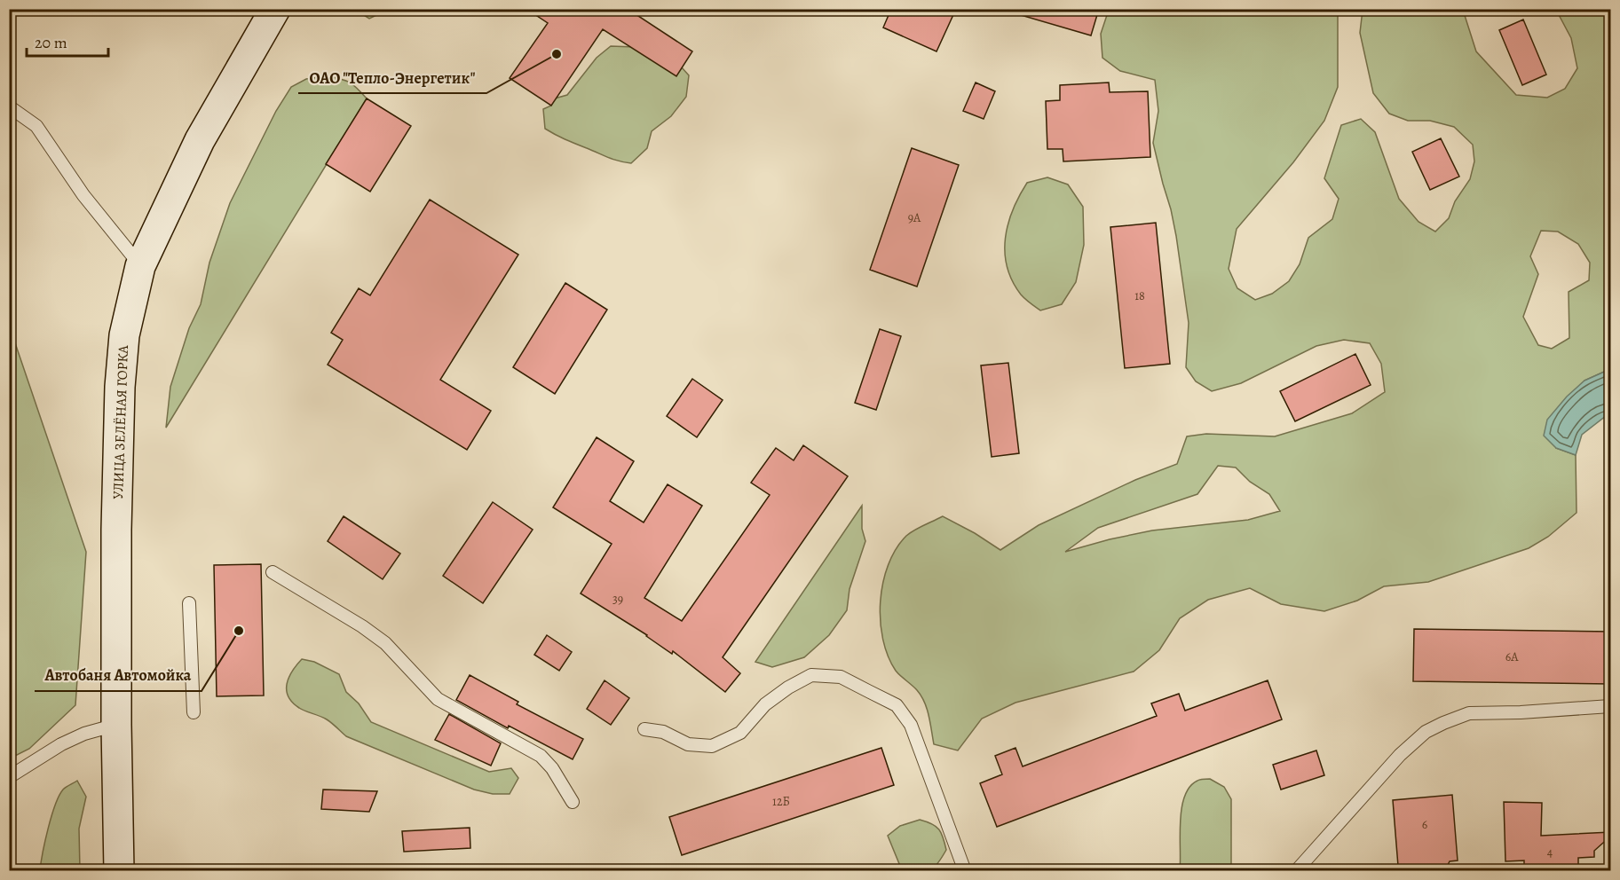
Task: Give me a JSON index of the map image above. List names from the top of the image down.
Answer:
{
  "streets": {
    "street": ["УЛИЦА ЗЕЛЁНАЯ ГОРКА"]
  },
  "places": ["ОАО \"Тепло-Энергетик\"", "Автобаня Автомойка"],
  "house_numbers": [
    "9А",
    "18",
    "39",
    "6А",
    "12Б",
    "6",
    "4"
  ],
  "scale_bar": "20 m"
}
